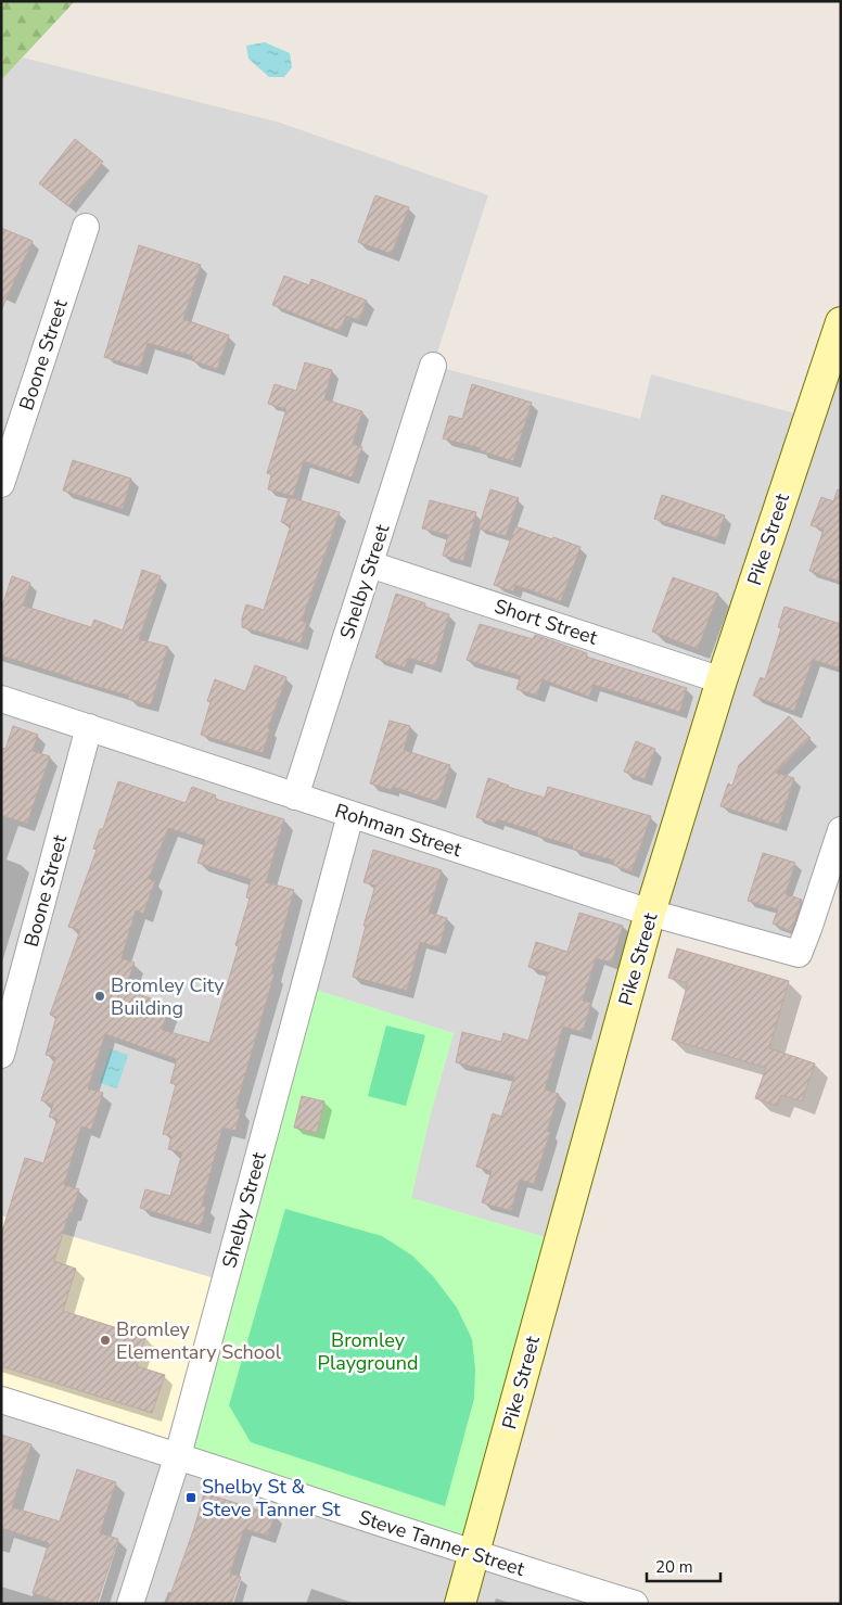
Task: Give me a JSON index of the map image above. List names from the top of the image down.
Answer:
{
  "streets": {
    "main road": ["Pike Street"],
    "street": [
      "Boone Street",
      "Shelby Street",
      "Short Street",
      "Rohman Street",
      "Steve Tanner Street"
    ]
  },
  "crossings": [
    ["Boone Street", "Rohman Street"],
    ["Pike Street", "Short Street"],
    ["Pike Street", "Rohman Street"],
    ["Pike Street", "Steve Tanner Street"],
    ["Shelby Street", "Short Street"],
    ["Shelby Street", "Rohman Street"],
    ["Shelby Street", "Steve Tanner Street"]
  ],
  "parks": ["Bromley Playground"],
  "places": {
    "other": ["Bromley City Building", "Bromley Elementary School"],
    "transit": ["Shelby St & Steve Tanner St"]
  },
  "scale_bar": "20 m"
}
